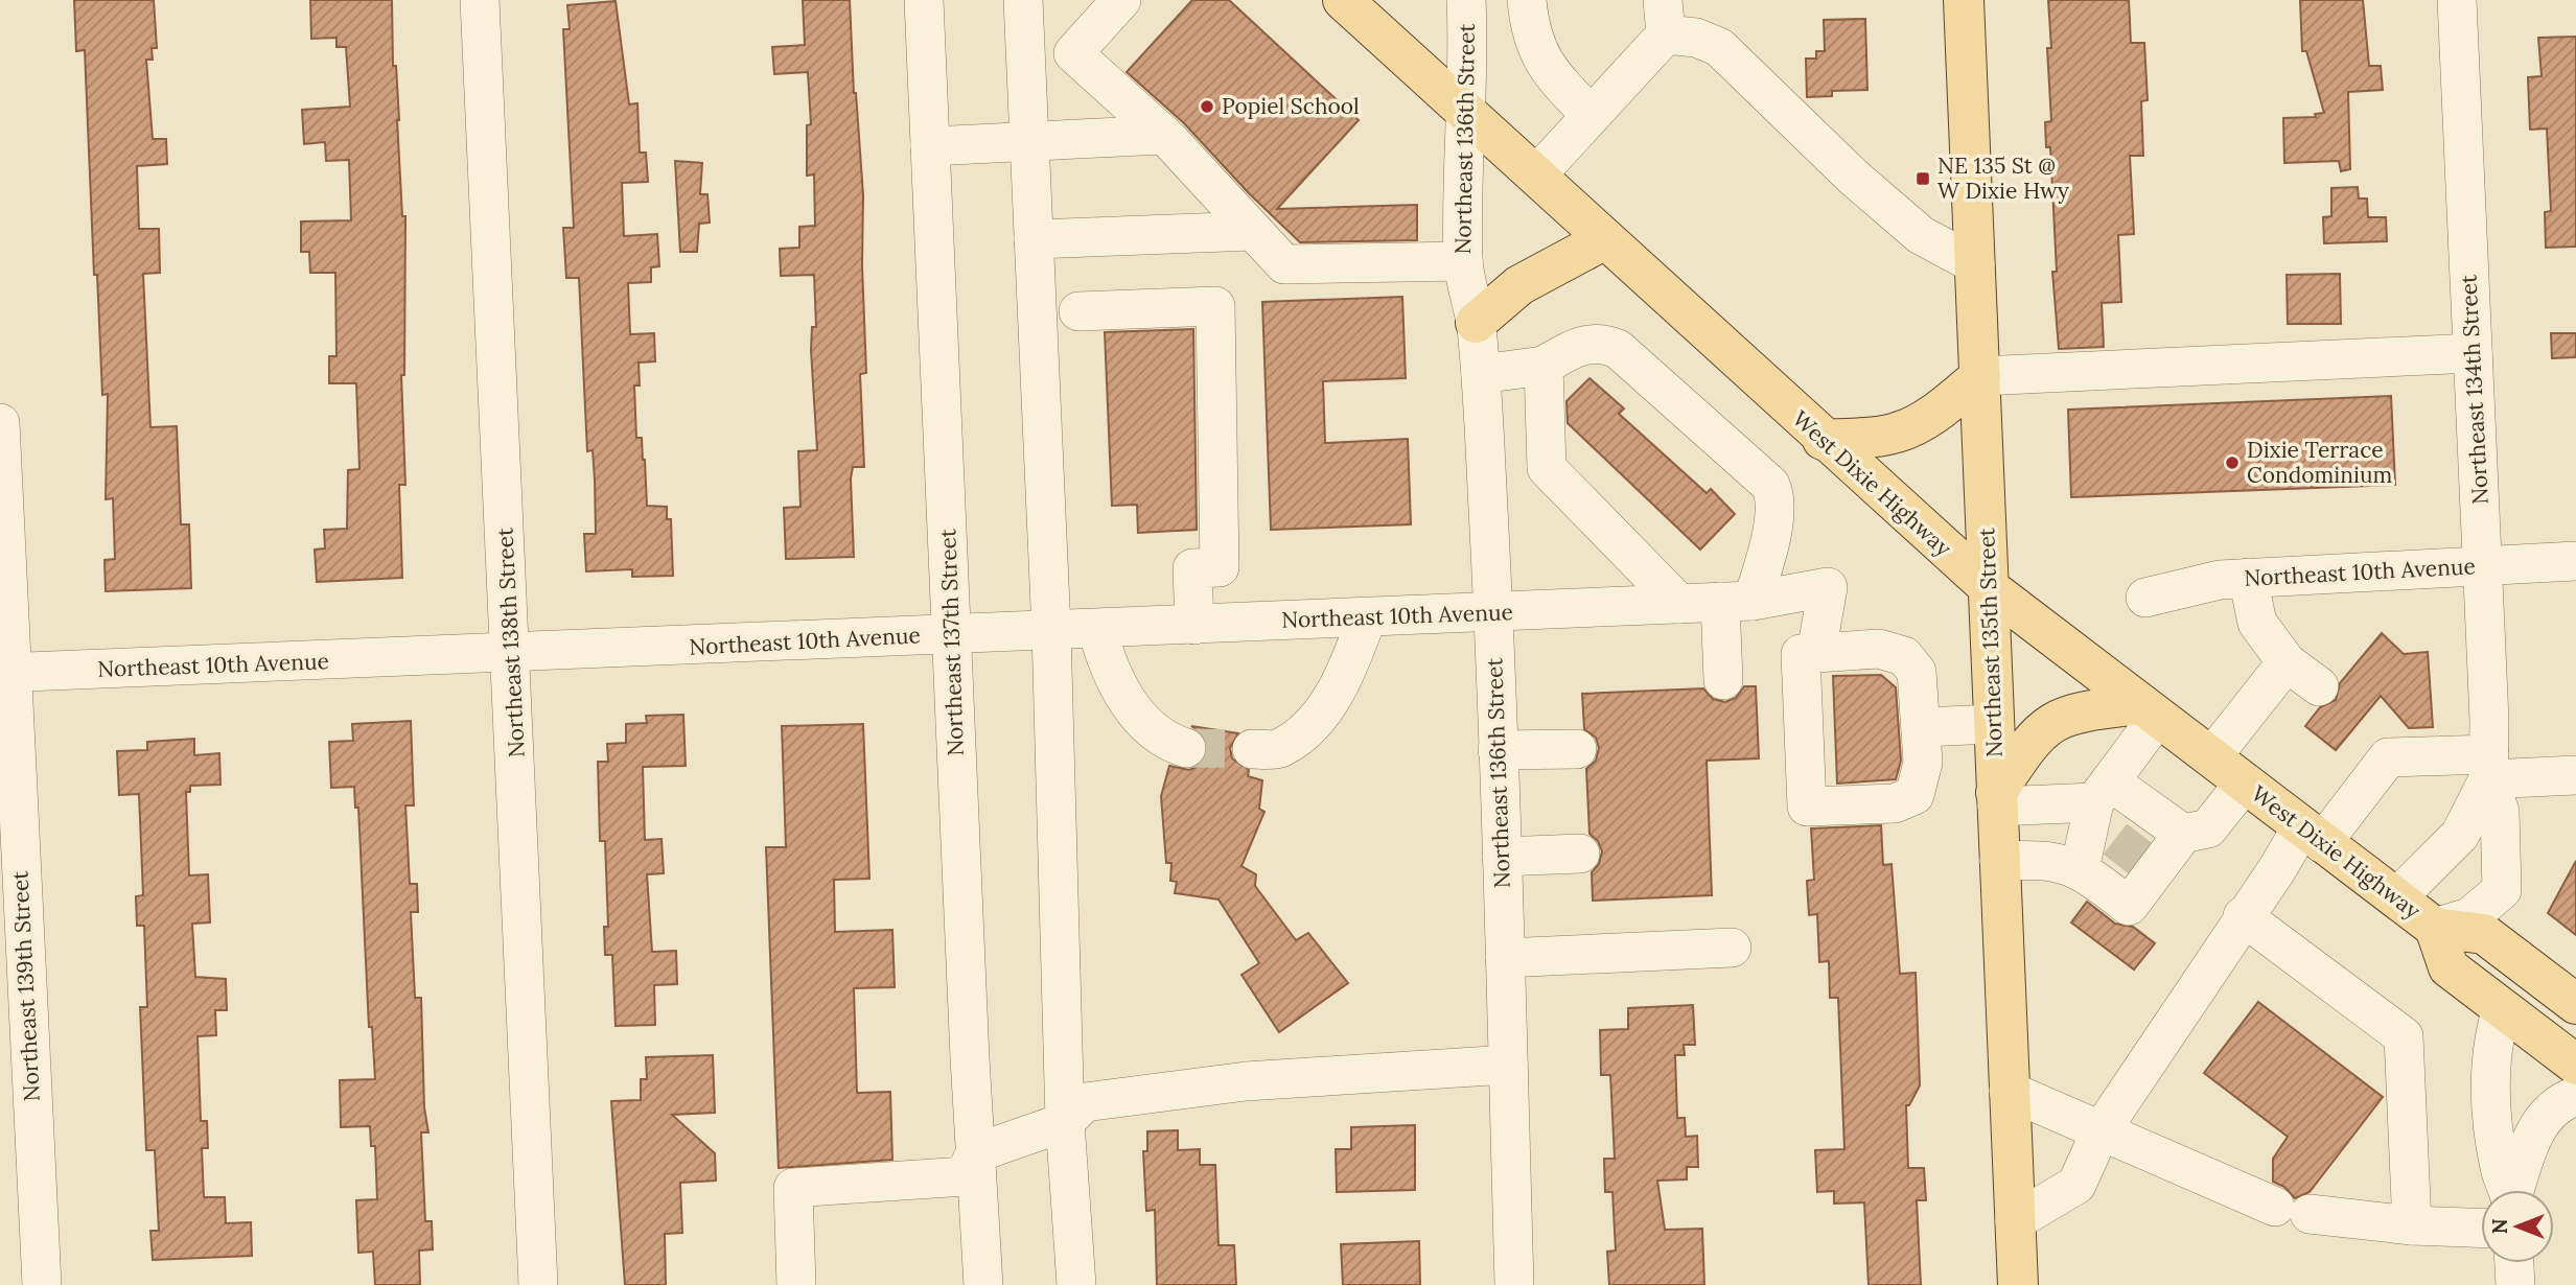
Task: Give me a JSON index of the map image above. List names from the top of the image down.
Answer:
{
  "streets": {
    "main road": ["West Dixie Highway", "Northeast 135th Street"],
    "street": [
      "Northeast 136th Street",
      "Northeast 134th Street",
      "Northeast 10th Avenue",
      "Northeast 138th Street",
      "Northeast 137th Street",
      "Northeast 139th Street"
    ]
  },
  "crossings": [
    ["Northeast 136th Street", "West Dixie Highway"],
    ["Northeast 136th Street", "Northeast 10th Avenue"],
    ["Northeast 134th Street", "West Dixie Highway"],
    ["Northeast 134th Street", "Northeast 10th Avenue"],
    ["West Dixie Highway", "Northeast 135th Street"],
    ["Northeast 10th Avenue", "Northeast 138th Street"],
    ["Northeast 10th Avenue", "Northeast 137th Street"],
    ["Northeast 10th Avenue", "Northeast 139th Street"]
  ],
  "places": {
    "other": ["Popiel School", "Dixie Terrace Condominium"],
    "transit": ["NE 135 St @ W Dixie Hwy"]
  },
  "north": "left"
}
